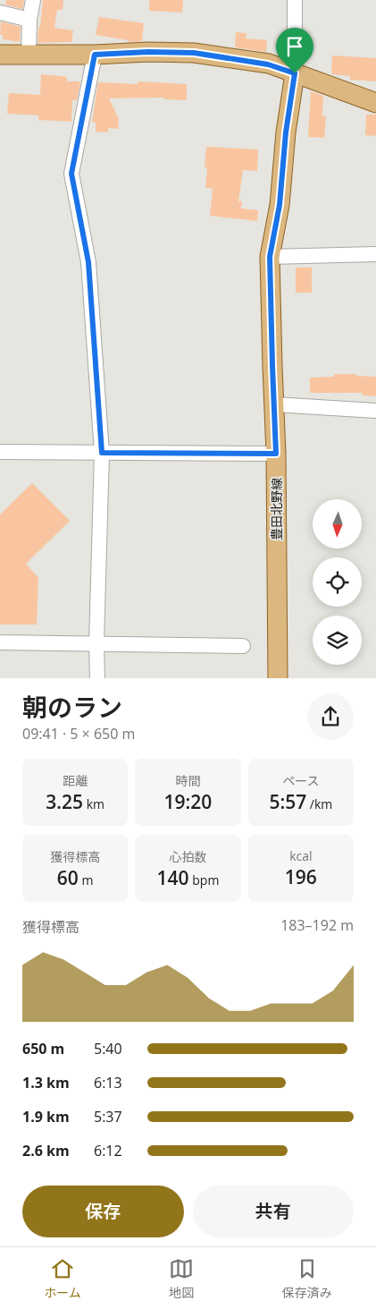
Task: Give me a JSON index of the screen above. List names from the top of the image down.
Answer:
{
  "streets": {
    "main road": ["豊田北野線"]
  },
  "north": "bottom",
  "page": {
    "heading": ["朝のラン", "09:41 · 5 × 650 m"],
    "stats": [
      ["距離", "3.25 km"],
      ["時間", "19:20"],
      ["ペース", "5:57 /km"],
      ["獲得標高", "60 m"],
      ["心拍数", "140 bpm"],
      ["kcal", "196"]
    ],
    "chart": ["獲得標高", "183–192 m"],
    "list": [
      {
        "name": "650 m",
        "note": "5:40"
      },
      {
        "name": "1.3 km",
        "note": "6:13"
      },
      {
        "name": "1.9 km",
        "note": "5:37"
      },
      {
        "name": "2.6 km",
        "note": "6:12"
      }
    ],
    "buttons": ["保存", "共有"],
    "tabs": ["ホーム", "地図", "保存済み"]
  }
}
